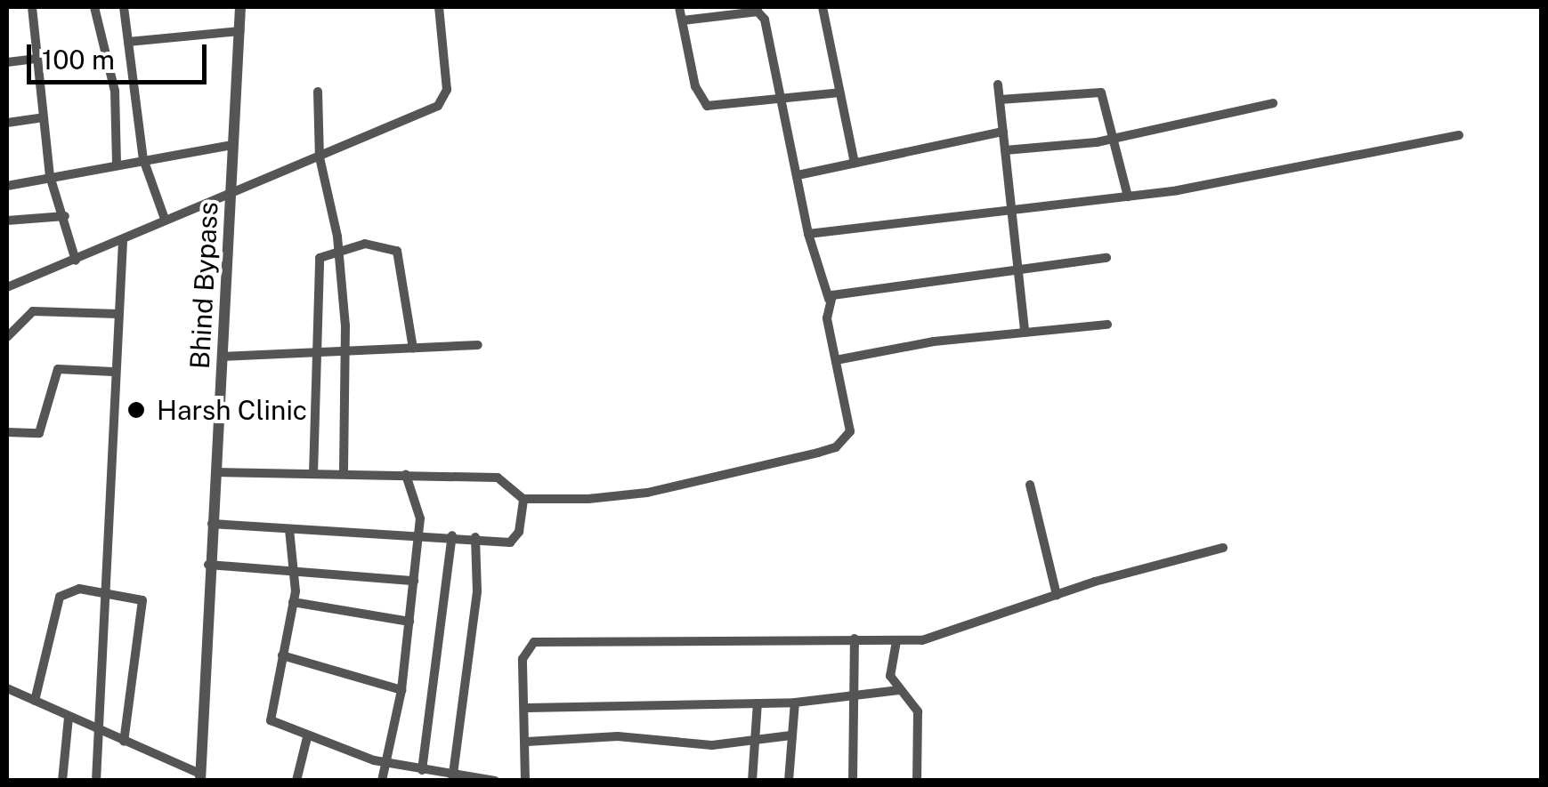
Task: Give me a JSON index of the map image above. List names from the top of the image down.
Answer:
{
  "streets": {
    "street": ["Bhind Bypass"]
  },
  "places": ["Harsh Clinic"],
  "scale_bar": "100 m"
}
